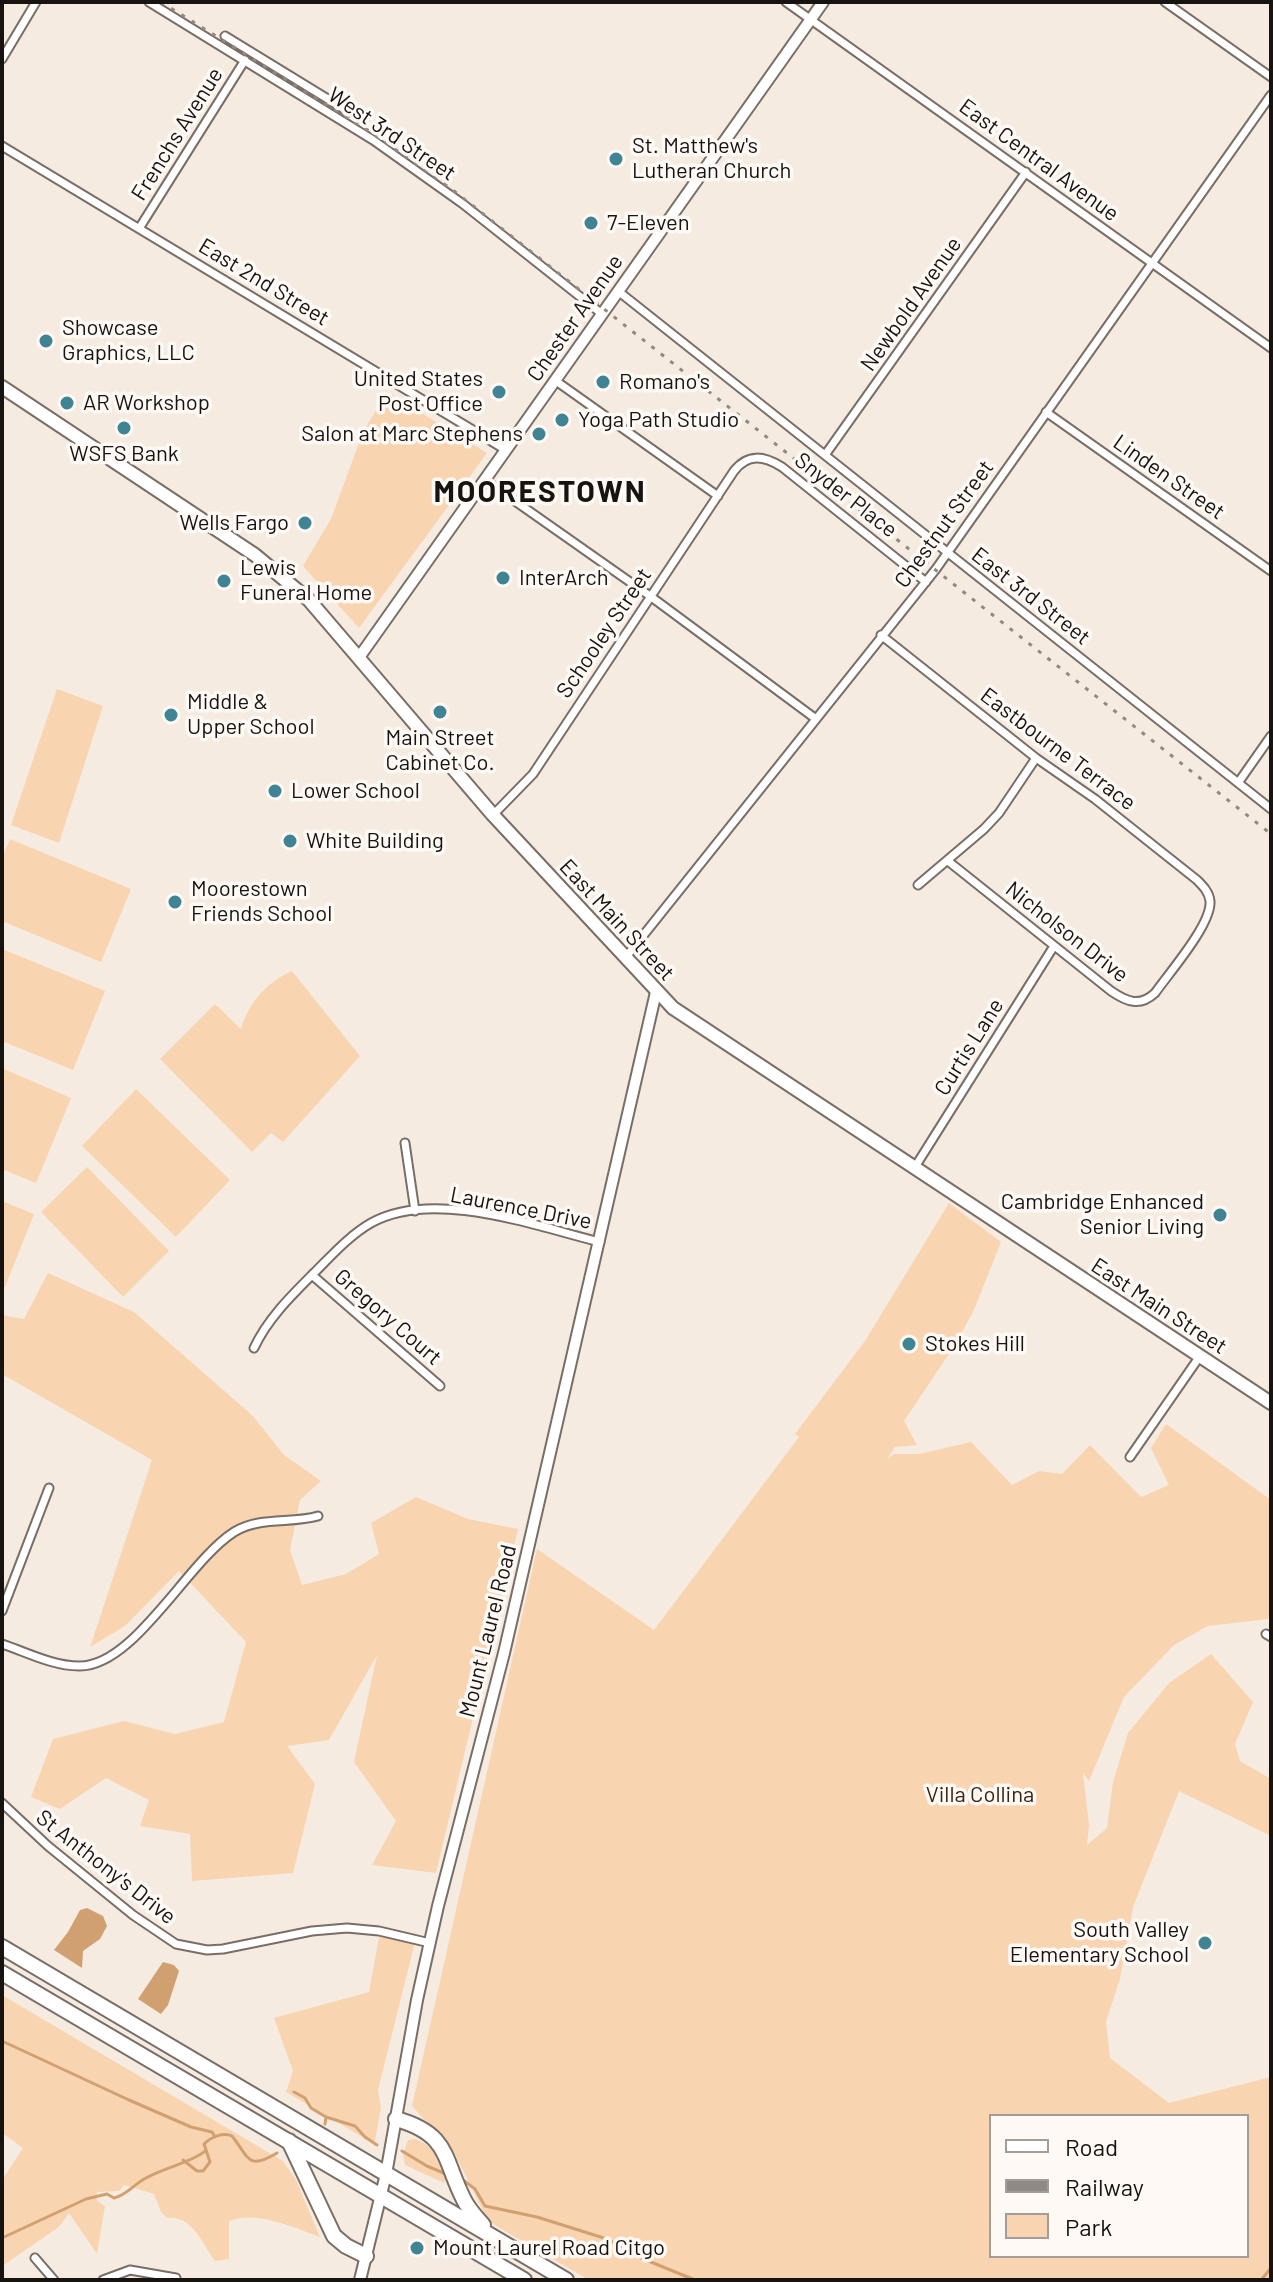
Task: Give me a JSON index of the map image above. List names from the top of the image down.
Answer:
{
  "streets": {
    "main road": ["Chester Avenue", "East Main Street", "Mount Laurel Road"],
    "street": [
      "Frenchs Avenue",
      "West 3rd Street",
      "East Central Avenue",
      "East 2nd Street",
      "Newbold Avenue",
      "Linden Street",
      "Snyder Place",
      "Chestnut Street",
      "East 3rd Street",
      "Schooley Street",
      "Eastbourne Terrace",
      "Nicholson Drive",
      "Curtis Lane",
      "Laurence Drive",
      "Gregory Court",
      "St Anthony's Drive"
    ]
  },
  "crossings": [
    ["Frenchs Avenue", "West 3rd Street"],
    ["Frenchs Avenue", "East 2nd Street"],
    ["West 3rd Street", "Chester Avenue"],
    ["East Central Avenue", "Newbold Avenue"],
    ["East Central Avenue", "Chester Avenue"],
    ["East Central Avenue", "Chestnut Street"],
    ["East 2nd Street", "Chester Avenue"],
    ["Newbold Avenue", "East 3rd Street"],
    ["Chester Avenue", "East 3rd Street"],
    ["Chester Avenue", "East Main Street"],
    ["Linden Street", "Chestnut Street"],
    ["Snyder Place", "Chestnut Street"],
    ["Snyder Place", "Schooley Street"],
    ["Chestnut Street", "East 3rd Street"],
    ["Chestnut Street", "Eastbourne Terrace"],
    ["Chestnut Street", "East Main Street"],
    ["Schooley Street", "East Main Street"],
    ["Eastbourne Terrace", "Nicholson Drive"],
    ["East Main Street", "Curtis Lane"],
    ["East Main Street", "Mount Laurel Road"],
    ["Nicholson Drive", "Curtis Lane"],
    ["Laurence Drive", "Gregory Court"],
    ["Laurence Drive", "Mount Laurel Road"],
    ["Mount Laurel Road", "St Anthony's Drive"]
  ],
  "districts": ["MOORESTOWN"],
  "parks": ["Villa Collina"],
  "places": [
    "St. Matthew's Lutheran Church",
    "7-Eleven",
    "Showcase Graphics, LLC",
    "Romano's",
    "United States Post Office",
    "AR Workshop",
    "Yoga Path Studio",
    "WSFS Bank",
    "Salon at Marc Stephens",
    "Wells Fargo",
    "InterArch",
    "Lewis Funeral Home",
    "Main Street Cabinet Co.",
    "Middle & Upper School",
    "Lower School",
    "White Building",
    "Moorestown Friends School",
    "Cambridge Enhanced Senior Living",
    "Stokes Hill",
    "South Valley Elementary School",
    "Mount Laurel Road Citgo"
  ],
  "legend": ["Road", "Railway", "Park"]
}
